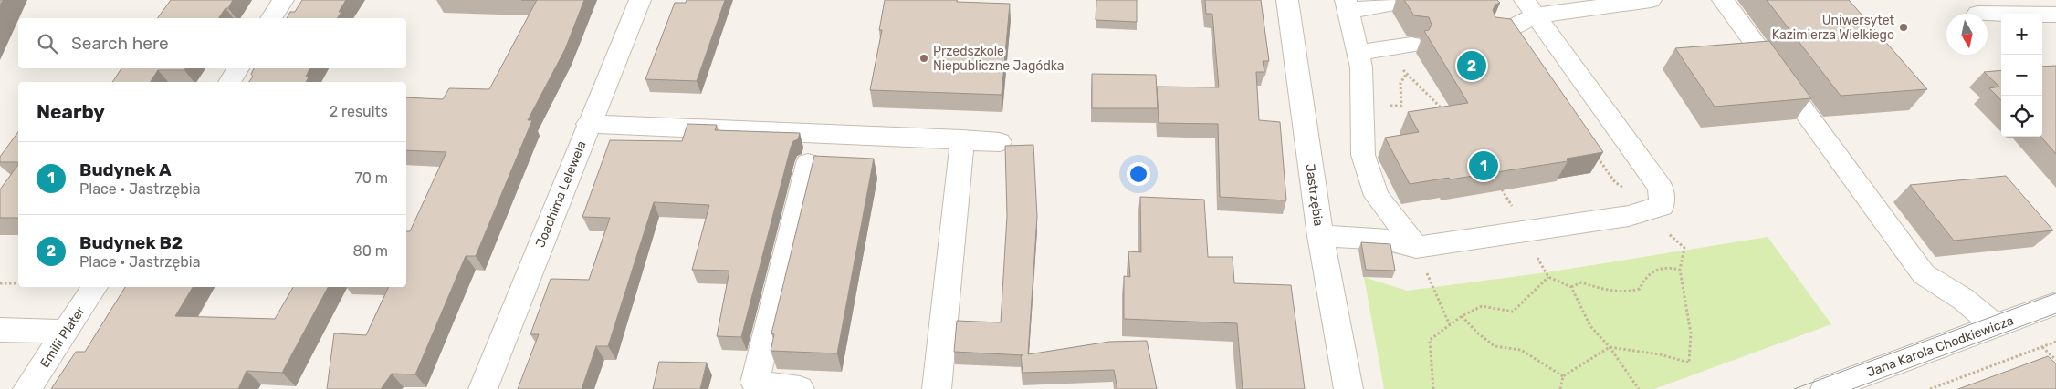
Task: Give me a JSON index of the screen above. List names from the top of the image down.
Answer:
{
  "streets": {
    "street": [
      "Joachima Lelewela",
      "Jastrzębia",
      "Emilii Plater",
      "Jana Karola Chodkiewicza"
    ]
  },
  "places": ["Uniwersytet Kazimierza Wielkiego", "Przedszkole Niepubliczne Jagódka"],
  "north": "bottom",
  "page": {
    "map_buttons": ["+", "−"],
    "search": "Search here",
    "pins": ["2", "1"],
    "heading": ["Nearby", "2 results"],
    "list": [
      {
        "mark": "1",
        "name": "Budynek A",
        "note": "Place · Jastrzębia",
        "value": "70 m"
      },
      {
        "mark": "2",
        "name": "Budynek B2",
        "note": "Place · Jastrzębia",
        "value": "80 m"
      }
    ]
  }
}
